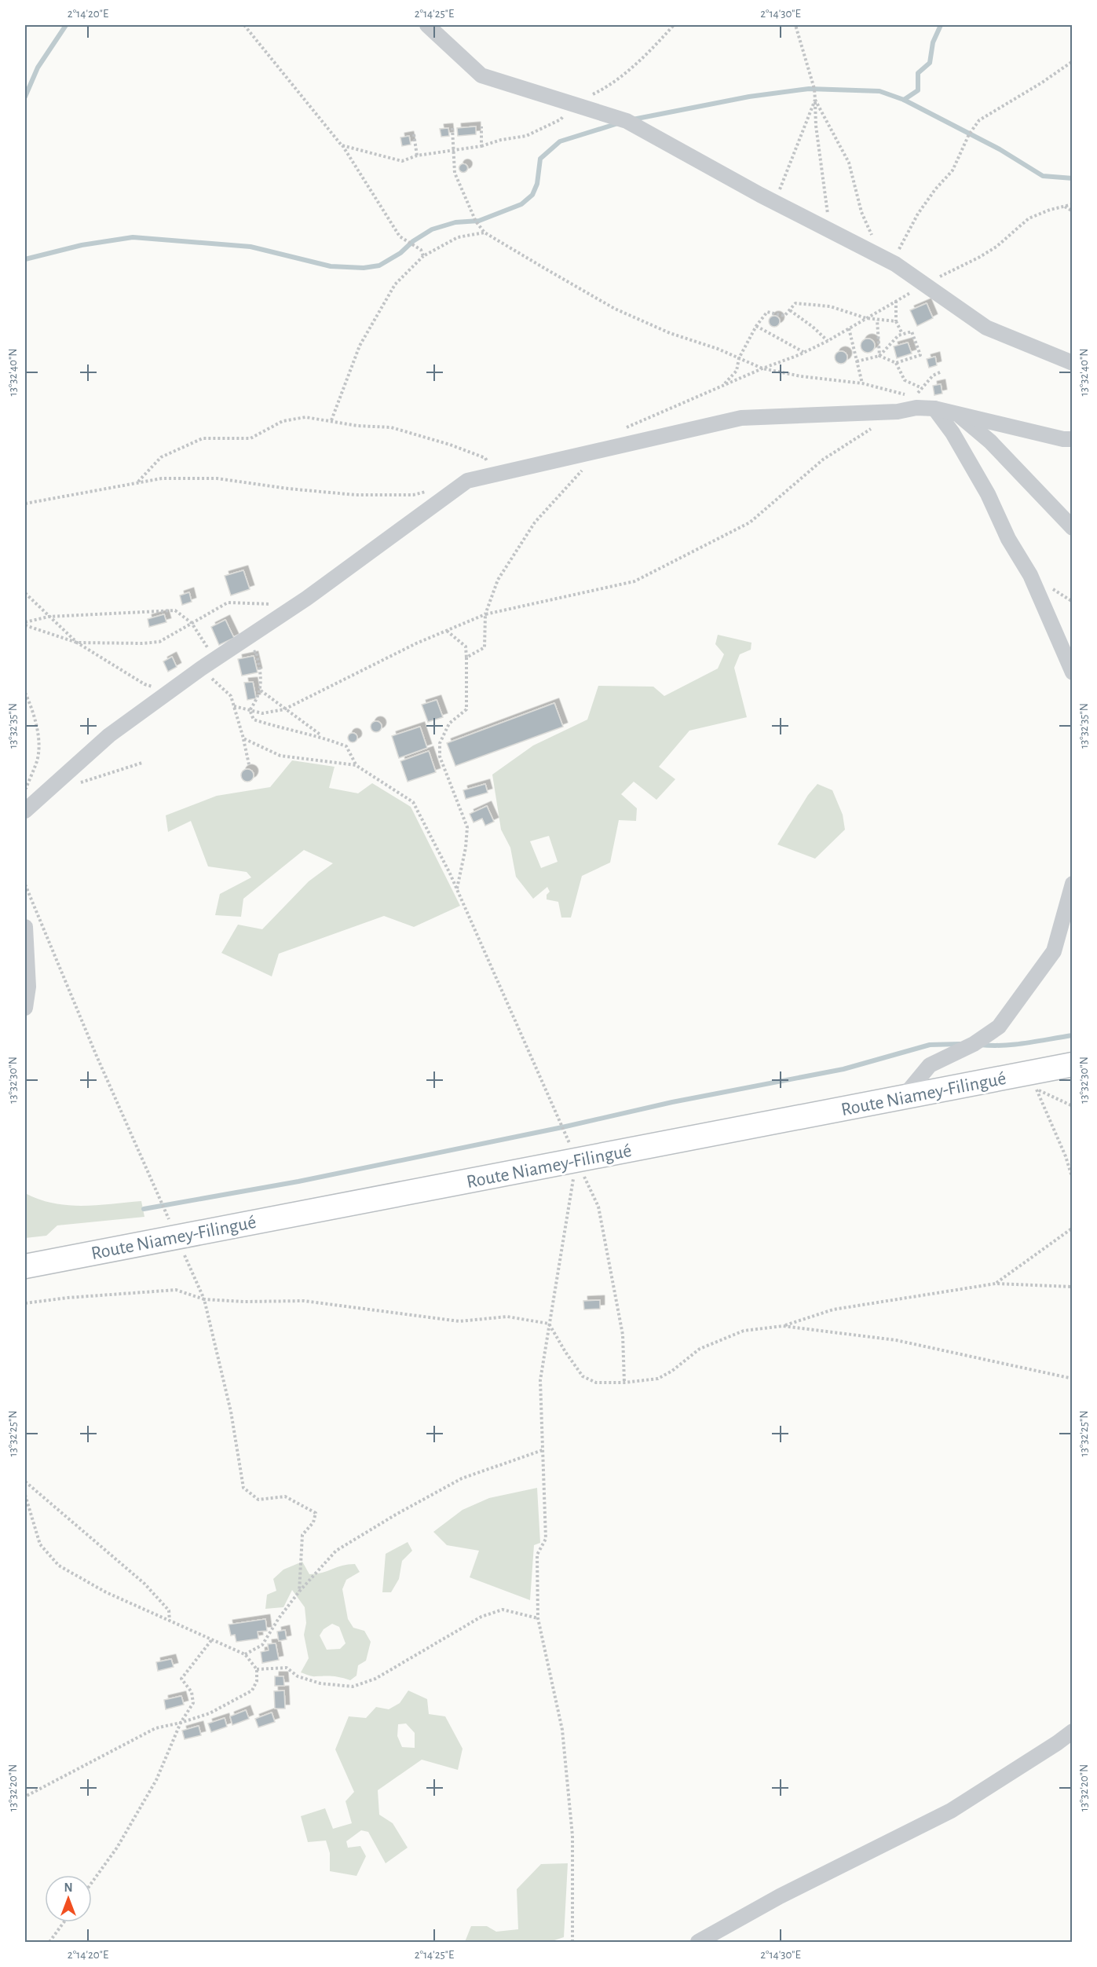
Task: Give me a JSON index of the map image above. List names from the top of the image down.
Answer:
{
  "streets": {
    "main road": ["Route Niamey-Filingué"]
  },
  "north": "top",
  "coordinates": [
    "2°14'20\"E",
    "2°14'25\"E",
    "2°14'30\"E",
    "13°32'40\"N",
    "13°32'35\"N",
    "13°32'30\"N",
    "13°32'25\"N",
    "13°32'20\"N"
  ]
}
